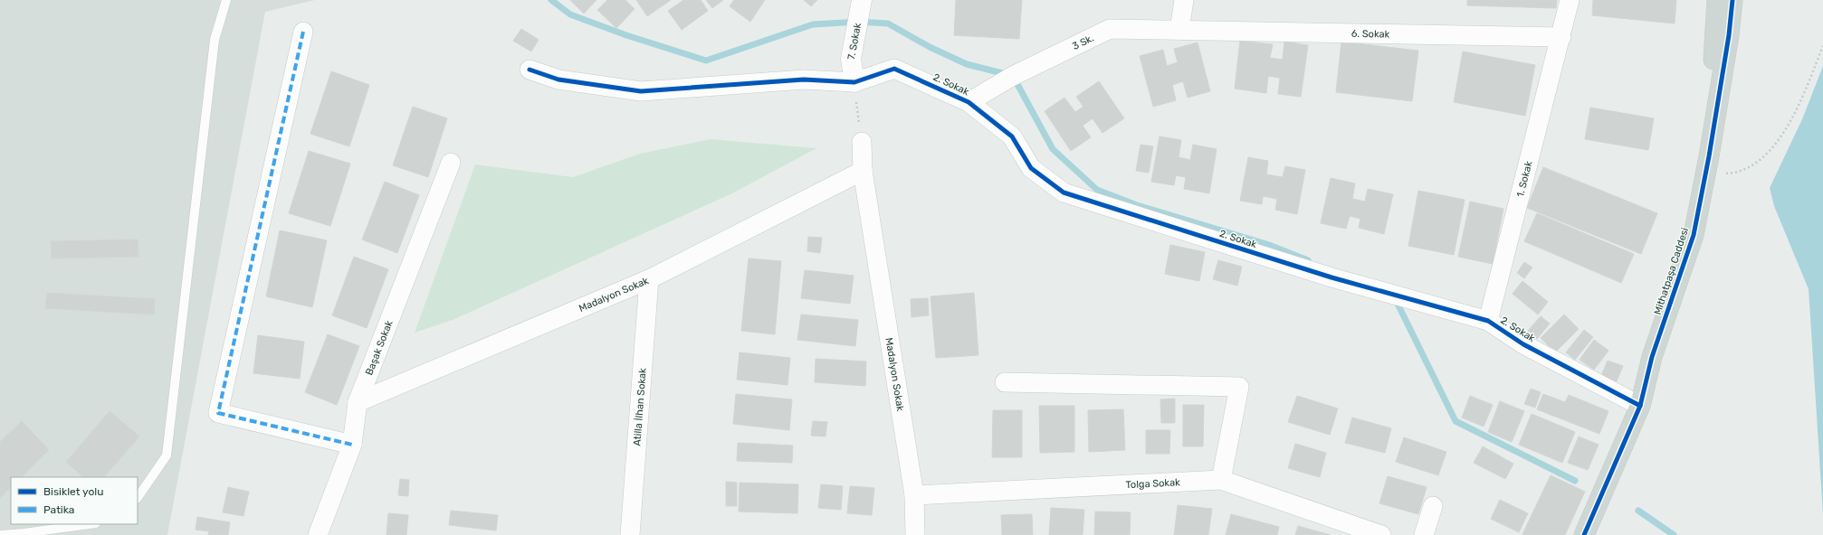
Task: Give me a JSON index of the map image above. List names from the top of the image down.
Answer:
{
  "streets": {
    "main road": ["Mithatpaşa Caddesi"],
    "street": [
      "6. Sokak",
      "7. Sokak",
      "3 Sk.",
      "2. Sokak",
      "1. Sokak",
      "Madalyon Sokak",
      "Başak Sokak",
      "Atilla İlhan Sokak",
      "Tolga Sokak"
    ]
  },
  "crossings": [
    ["6. Sokak", "3 Sk."],
    ["6. Sokak", "1. Sokak"],
    ["7. Sokak", "2. Sokak"],
    ["3 Sk.", "2. Sokak"],
    ["2. Sokak", "1. Sokak"],
    ["2. Sokak", "Mithatpaşa Caddesi"],
    ["Madalyon Sokak", "Başak Sokak"],
    ["Madalyon Sokak", "Atilla İlhan Sokak"],
    ["Madalyon Sokak", "Tolga Sokak"]
  ],
  "legend": ["Bisiklet yolu", "Patika"]
}
